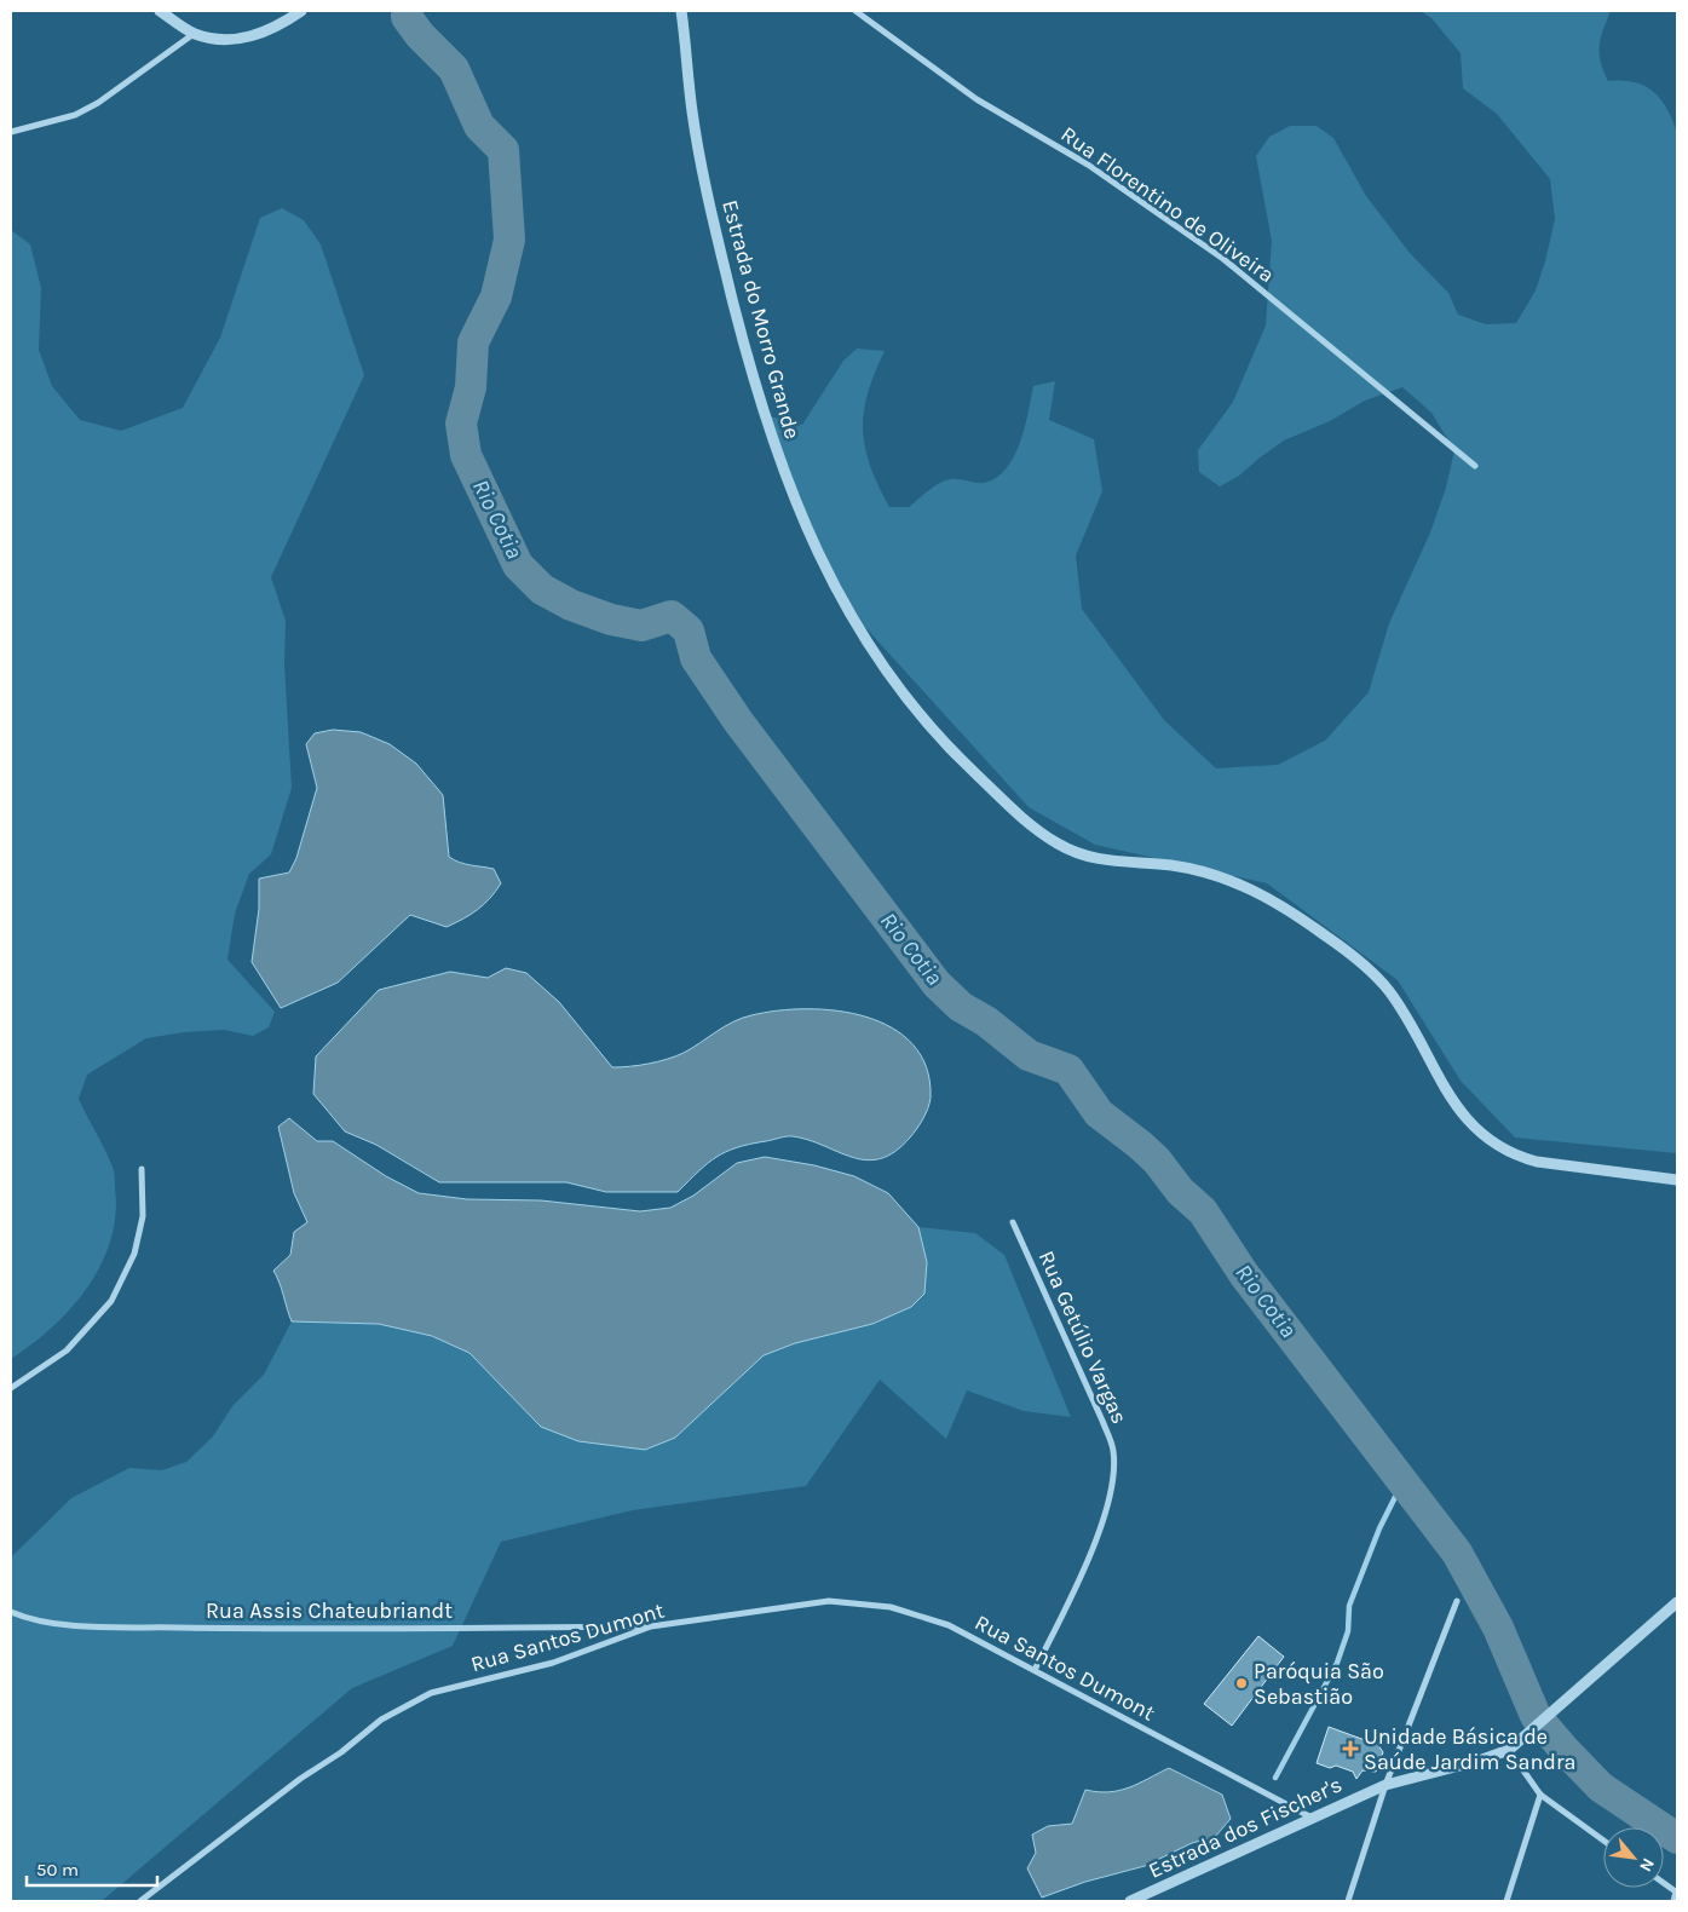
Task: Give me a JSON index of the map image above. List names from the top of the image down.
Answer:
{
  "streets": {
    "street": [
      "Rua Florentino de Oliveira",
      "Estrada do Morro Grande",
      "Rua Getúlio Vargas",
      "Rua Assis Chateubriandt",
      "Rua Santos Dumont",
      "Estrada dos Fischer's"
    ]
  },
  "crossings": [
    ["Rua Getúlio Vargas", "Rua Santos Dumont"],
    ["Rua Assis Chateubriandt", "Rua Santos Dumont"],
    ["Rua Santos Dumont", "Estrada dos Fischer's"]
  ],
  "water": ["Rio Cotia"],
  "places": {
    "other": ["Paróquia São Sebastião"],
    "health": ["Unidade Básica de Saúde Jardim Sandra"]
  },
  "scale_bar": "50 m",
  "north": "bottom right"
}
